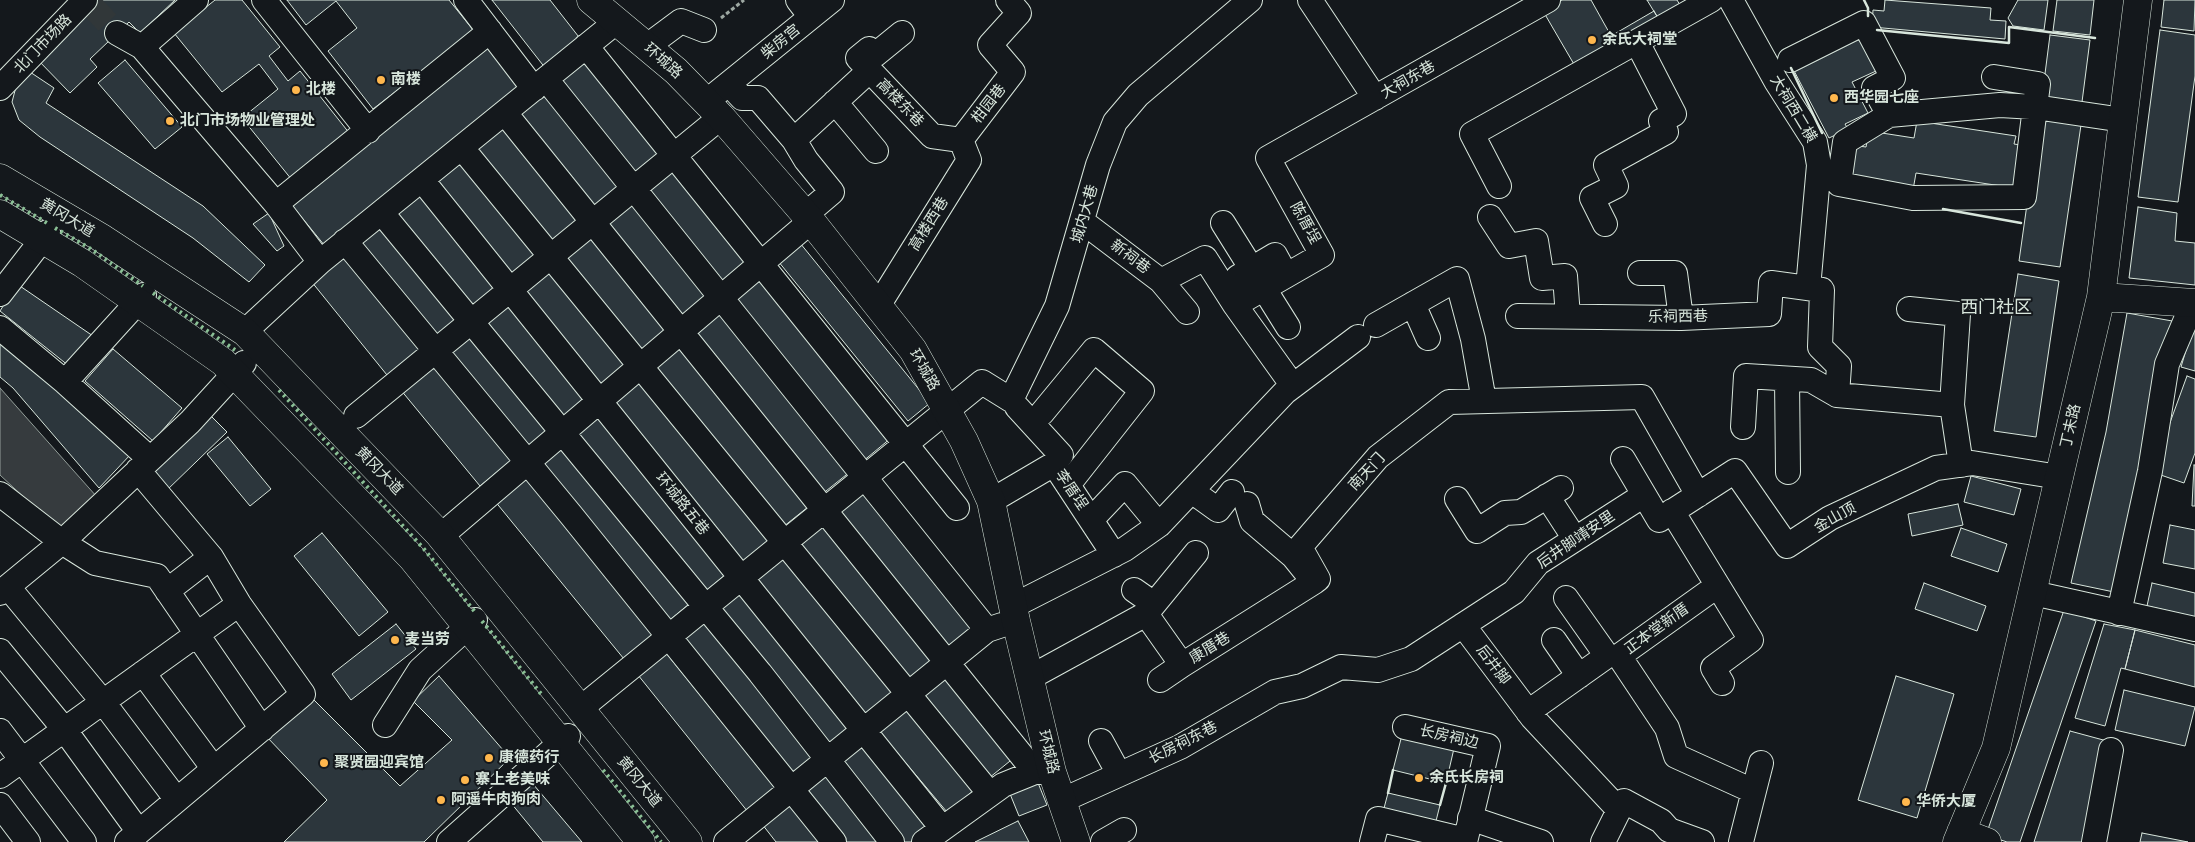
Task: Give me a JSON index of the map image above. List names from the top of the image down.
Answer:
{
  "streets": {
    "main road": ["环城路", "黄冈大道", "丁未路"],
    "street": [
      "柴房宫",
      "北门市场路",
      "大祠东巷",
      "高楼东巷",
      "柑园巷",
      "大祠西二横",
      "城内大巷",
      "陈厝埕",
      "高楼西巷",
      "新祠巷",
      "乐祠西巷",
      "南天门",
      "李厝埕",
      "环城路五巷",
      "金山顶",
      "后井脚靖安里",
      "正本堂新厝",
      "康厝巷",
      "后井脚",
      "长房祠边",
      "长房祠东巷"
    ]
  },
  "crossings": [
    ["柴房宫", "环城路"],
    ["环城路", "城内大巷"],
    ["环城路", "高楼西巷"],
    ["环城路", "长房祠东巷"],
    ["大祠东巷", "陈厝埕"],
    ["高楼东巷", "柑园巷"],
    ["高楼东巷", "高楼西巷"],
    ["柑园巷", "高楼西巷"],
    ["大祠西二横", "乐祠西巷"],
    ["城内大巷", "新祠巷"],
    ["丁未路", "金山顶"],
    ["南天门", "金山顶"],
    ["南天门", "康厝巷"],
    ["后井脚靖安里", "后井脚"],
    ["后井脚靖安里", "长房祠东巷"],
    ["后井脚", "长房祠东巷"]
  ],
  "districts": ["西门社区"],
  "places": [
    "余氏大祠堂",
    "南楼",
    "北楼",
    "西华园七座",
    "北门市场物业管理处",
    "麦当劳",
    "康德药行",
    "聚贤园迎宾馆",
    "余氏长房祠",
    "寨上老美味",
    "阿遥牛肉狗肉",
    "华侨大厦"
  ]
}
